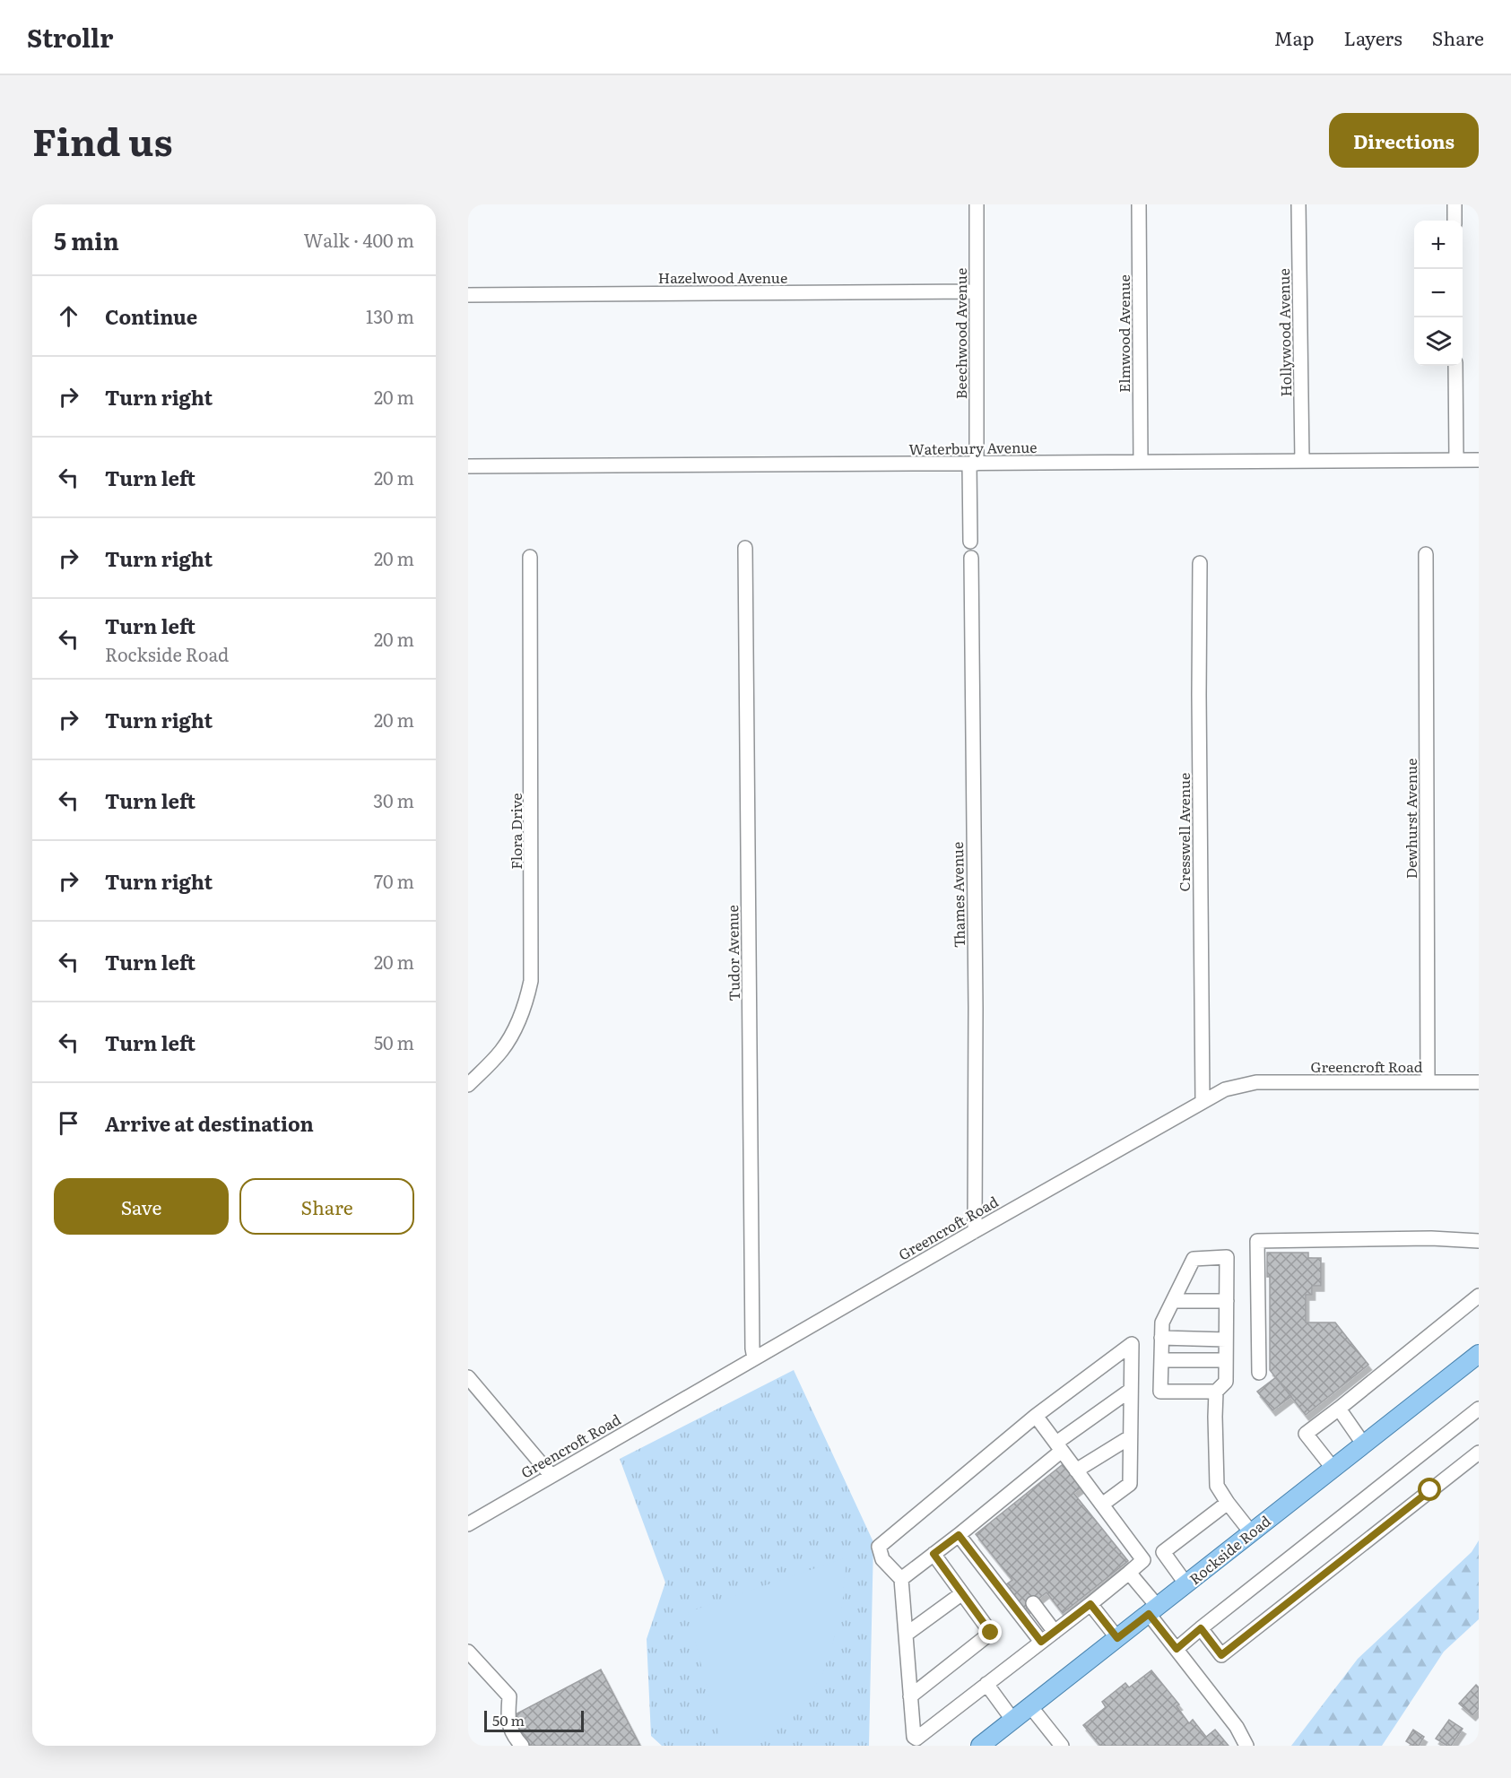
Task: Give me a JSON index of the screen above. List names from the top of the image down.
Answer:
{
  "streets": {
    "main road": ["Rockside Road"],
    "street": [
      "Hazelwood Avenue",
      "Hollywood Avenue",
      "Beechwood Avenue",
      "Elmwood Avenue",
      "Waterbury Avenue",
      "Dewhurst Avenue",
      "Flora Drive",
      "Cresswell Avenue",
      "Thames Avenue",
      "Tudor Avenue",
      "Greencroft Road"
    ]
  },
  "crossings": [
    ["Hazelwood Avenue", "Beechwood Avenue"],
    ["Hollywood Avenue", "Waterbury Avenue"],
    ["Beechwood Avenue", "Waterbury Avenue"],
    ["Elmwood Avenue", "Waterbury Avenue"],
    ["Dewhurst Avenue", "Greencroft Road"],
    ["Cresswell Avenue", "Greencroft Road"],
    ["Thames Avenue", "Greencroft Road"],
    ["Tudor Avenue", "Greencroft Road"]
  ],
  "scale_bar": "50 m",
  "page": {
    "header": "Strollr",
    "nav": ["Map", "Layers", "Share"],
    "title": "Find us",
    "buttons": [
      "Directions",
      ["Save", "Share"]
    ],
    "heading": ["5 min", "Walk · 400 m"],
    "map_buttons": ["+", "−"],
    "list": [
      ["Continue", "130 m"],
      ["Turn right", "20 m"],
      ["Turn left", "20 m"],
      ["Turn right", "20 m"],
      ["Turn left", "Rockside Road", "20 m"],
      ["Turn right", "20 m"],
      ["Turn left", "30 m"],
      ["Turn right", "70 m"],
      ["Turn left", "20 m"],
      ["Turn left", "50 m"],
      "Arrive at destination"
    ],
    "scale": "50 m"
  }
}
